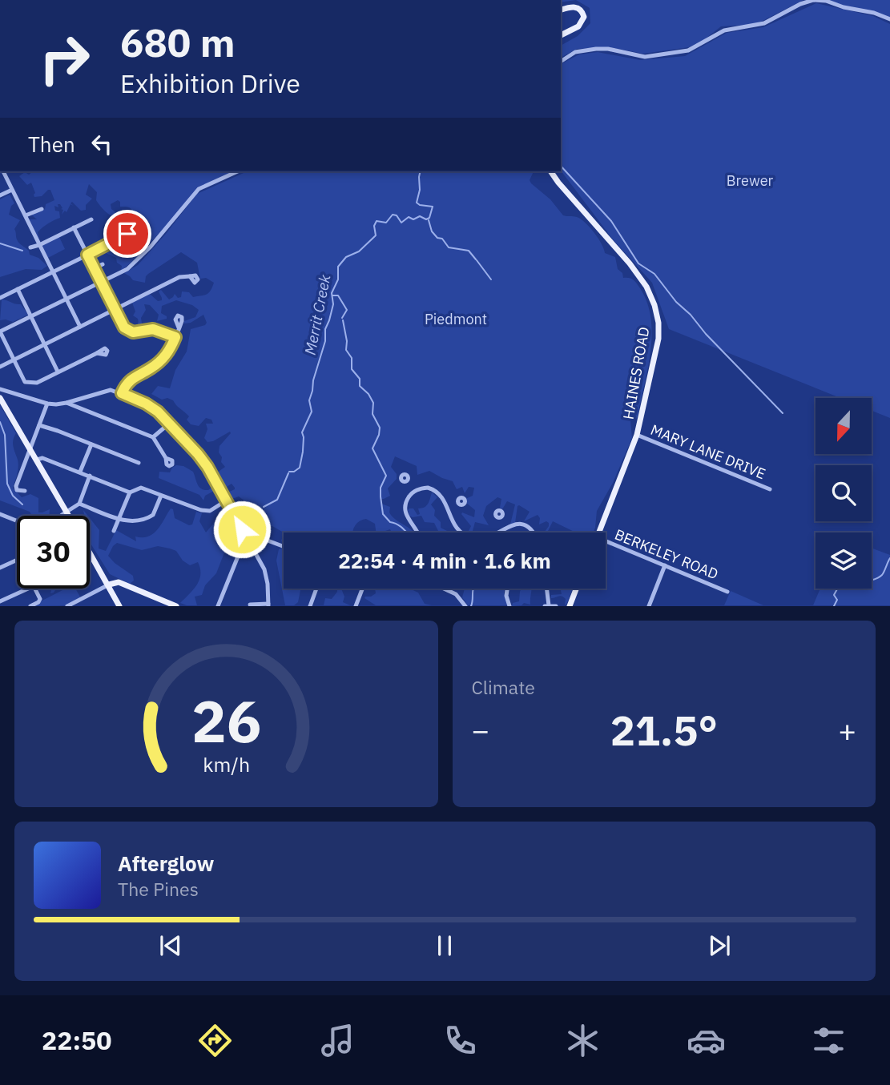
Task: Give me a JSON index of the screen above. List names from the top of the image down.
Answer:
{
  "streets": {
    "main road": ["HAINES ROAD"],
    "street": ["MARY LANE DRIVE", "BERKELEY ROAD"]
  },
  "crossings": [
    ["HAINES ROAD", "MARY LANE DRIVE"]
  ],
  "water": ["Merrit Creek"],
  "parks": ["Brewer", "Piedmont"],
  "north": "bottom",
  "page": {
    "turn": ["680 m", "Exhibition Drive"],
    "then": "Then",
    "limit": "30",
    "trip": "22:54 · 4 min · 1.6 km",
    "tile": "Climate",
    "heat": ["−", "21.5°", "+"],
    "song": ["Afterglow", "The Pines"],
    "tabs": "22:50",
    "gauge": ["26", "km/h"]
  }
}
